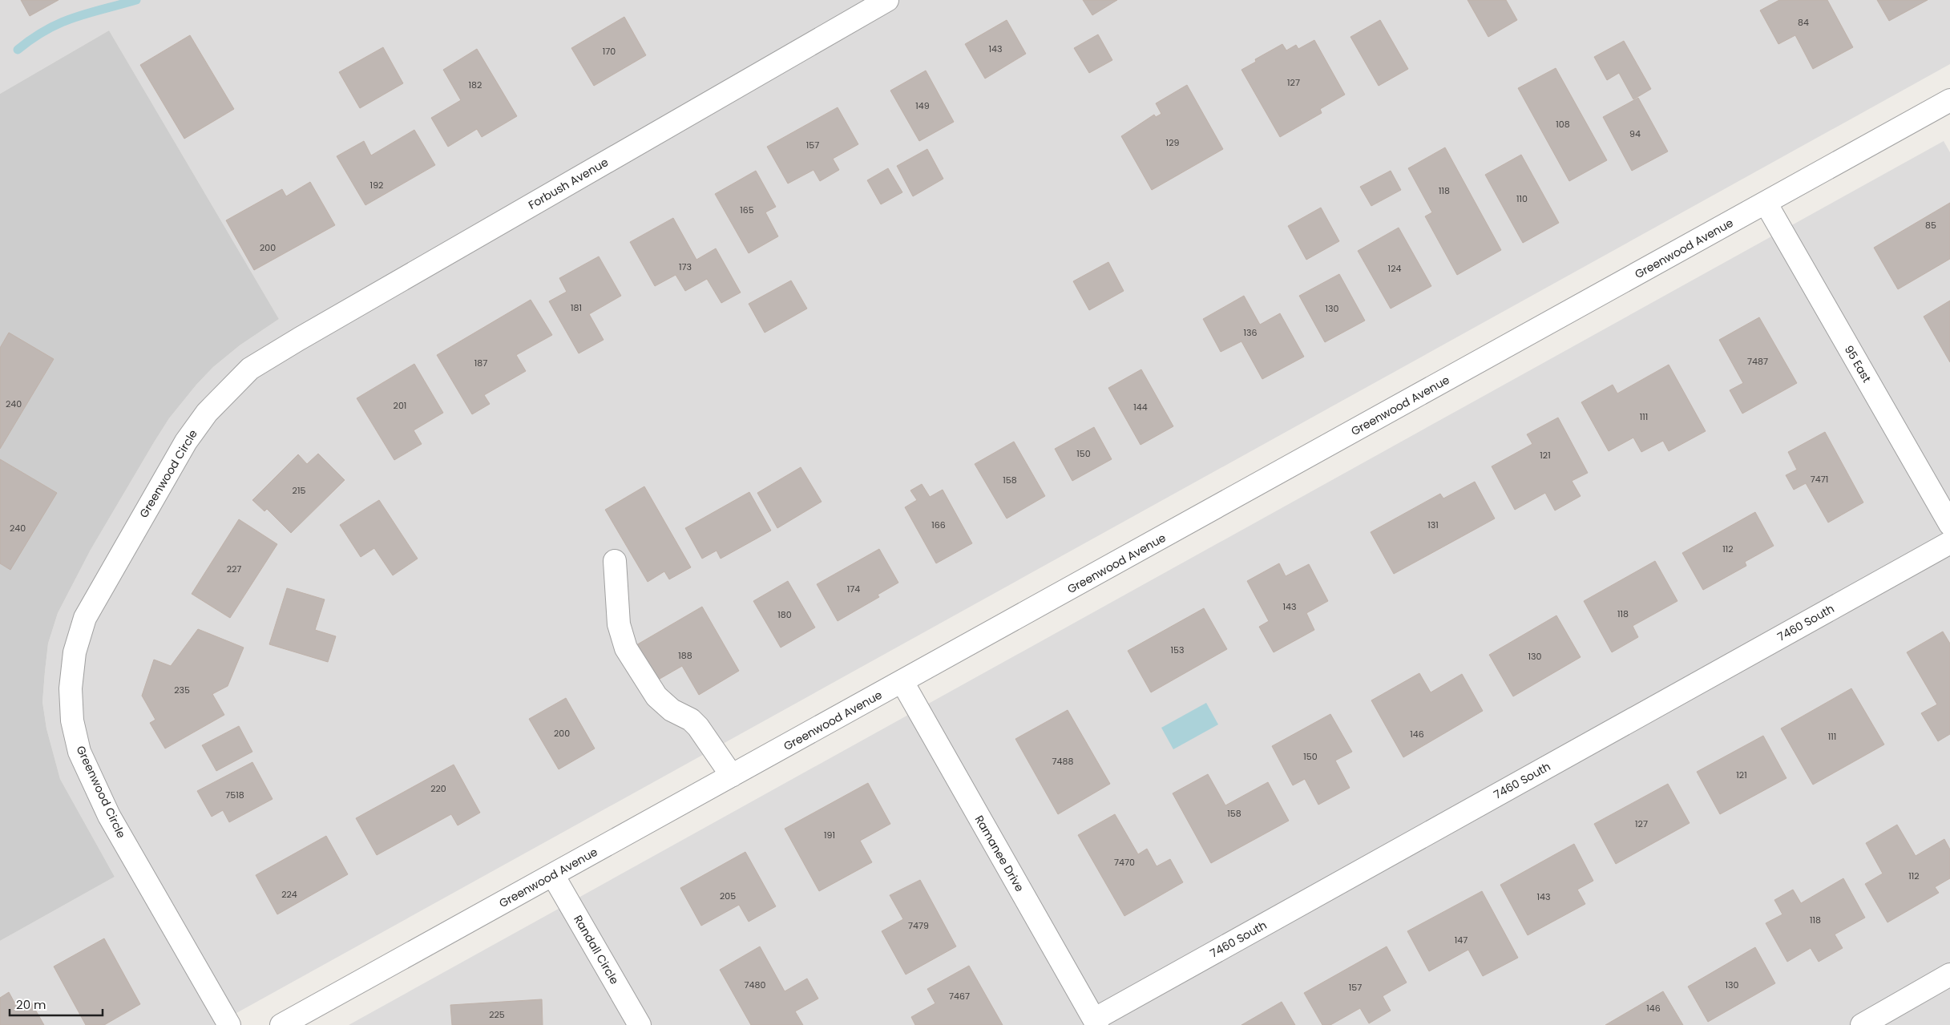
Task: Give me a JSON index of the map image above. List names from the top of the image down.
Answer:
{
  "streets": {
    "street": [
      "Forbush Avenue",
      "Greenwood Avenue",
      "95 East",
      "Greenwood Circle",
      "7460 South",
      "Ramanee Drive",
      "Randall Circle"
    ]
  },
  "crossings": [
    ["Forbush Avenue", "Greenwood Circle"],
    ["Greenwood Avenue", "95 East"],
    ["Greenwood Avenue", "Ramanee Drive"],
    ["Greenwood Avenue", "Randall Circle"],
    ["7460 South", "Ramanee Drive"]
  ],
  "house_numbers": [
    "84",
    "143",
    "170",
    "127",
    "182",
    "149",
    "108",
    "94",
    "129",
    "157",
    "192",
    "118",
    "110",
    "165",
    "85",
    "200",
    "173",
    "124",
    "181",
    "130",
    "136",
    "7487",
    "187",
    "240",
    "201",
    "144",
    "111",
    "150",
    "121",
    "7471",
    "158",
    "215",
    "166",
    "131",
    "240",
    "112",
    "227",
    "174",
    "143",
    "118",
    "180",
    "153",
    "188",
    "130",
    "235",
    "200",
    "146",
    "111",
    "150",
    "7488",
    "121",
    "220",
    "7518",
    "158",
    "127",
    "191",
    "7470",
    "112",
    "224",
    "205",
    "143",
    "118",
    "7479",
    "147",
    "7480",
    "130",
    "157",
    "7467",
    "146",
    "225"
  ],
  "scale_bar": "20 m"
}
